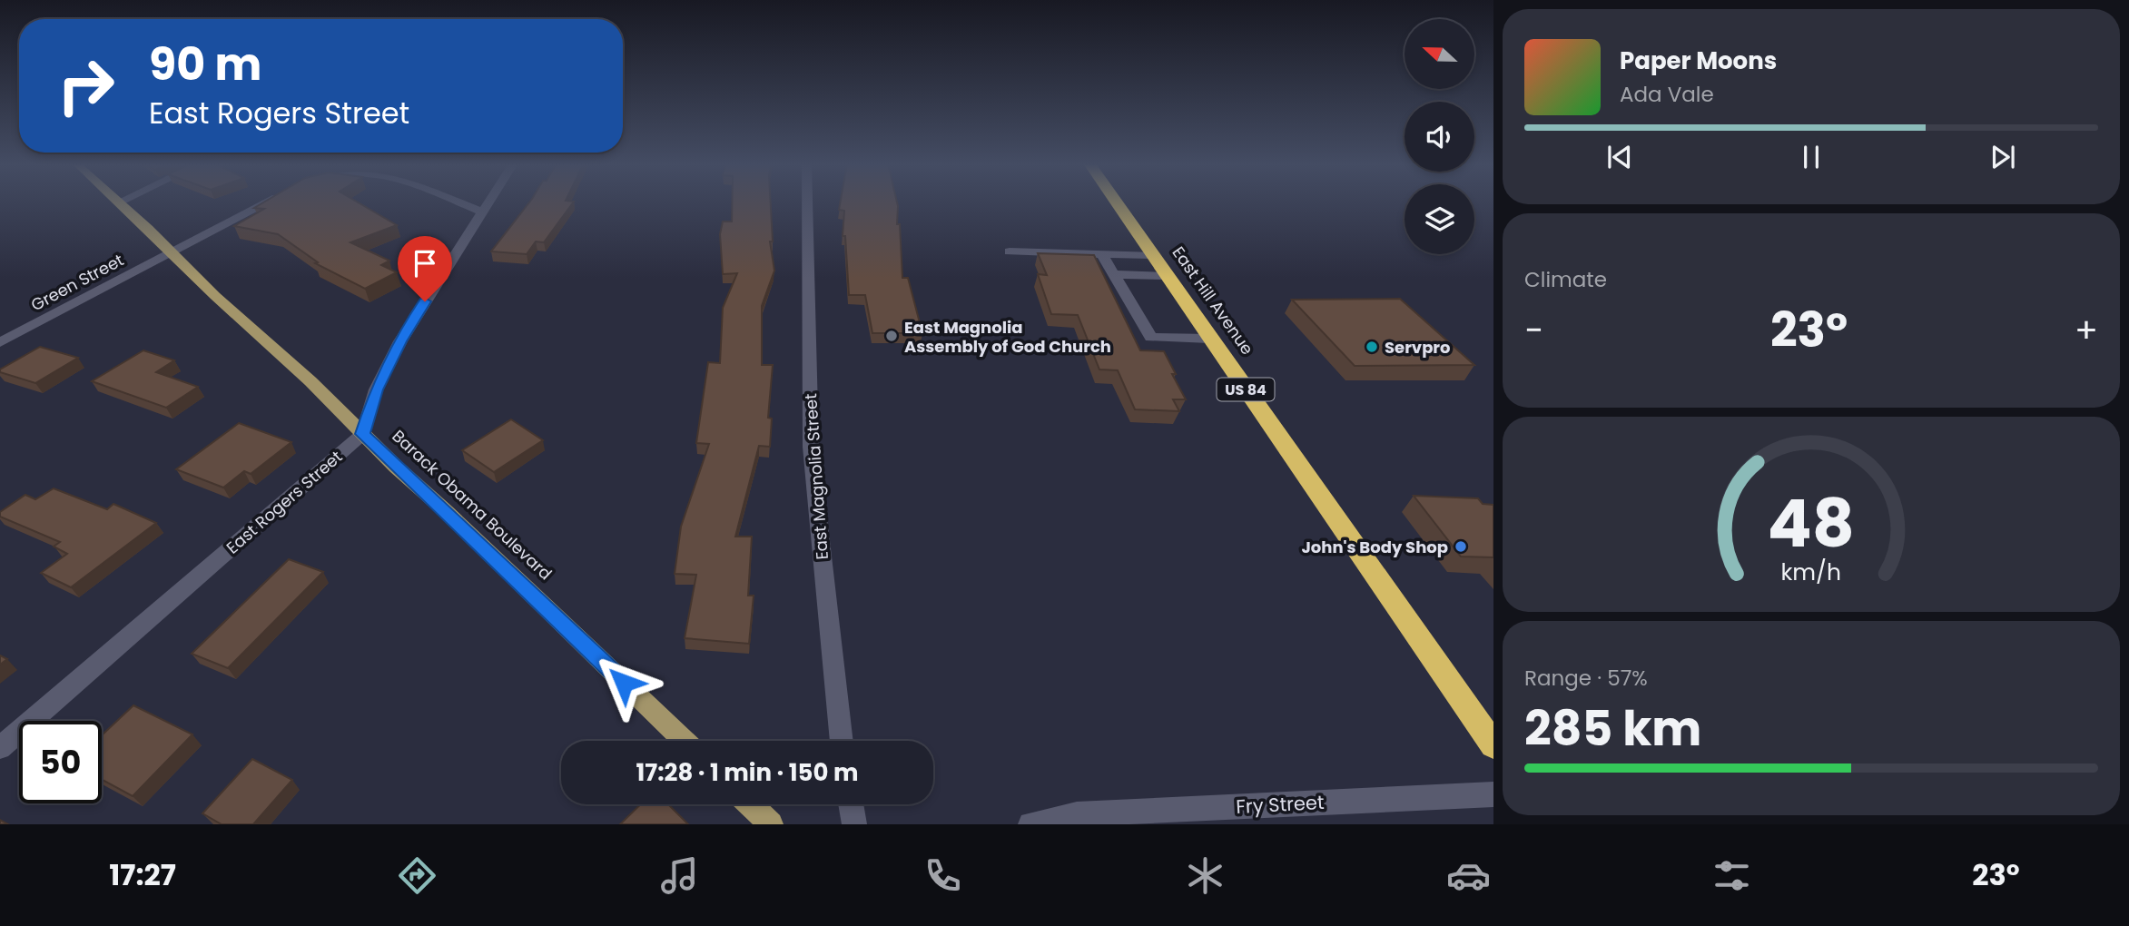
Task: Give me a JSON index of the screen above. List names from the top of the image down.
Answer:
{
  "streets": {
    "highway": ["East Hill Avenue", "US 84"],
    "main road": ["Barack Obama Boulevard"],
    "street": [
      "Green Street",
      "East Magnolia Street",
      "East Rogers Street",
      "Fry Street"
    ]
  },
  "crossings": [
    ["Green Street", "Barack Obama Boulevard"],
    ["East Rogers Street", "Barack Obama Boulevard"]
  ],
  "places": ["East Magnolia Assembly of God Church", "Servpro", "John's Body Shop"],
  "north": "left",
  "page": {
    "turn": ["90 m", "East Rogers Street"],
    "song": ["Paper Moons", "Ada Vale"],
    "tile": [
      "Climate",
      ["Range · 57%", "285 km"]
    ],
    "heat": ["−", "23°", "+"],
    "limit": "50",
    "trip": "17:28 · 1 min · 150 m",
    "tabs": ["17:27", "23°"],
    "gauge": ["48", "km/h"]
  }
}
